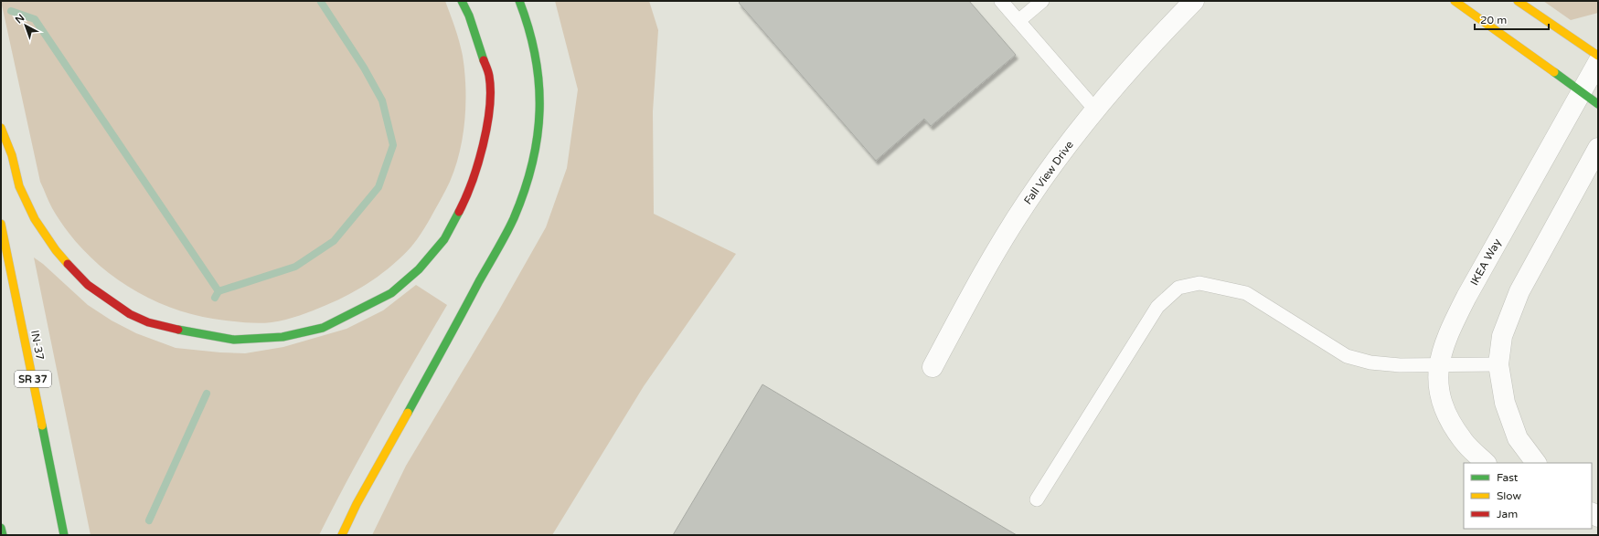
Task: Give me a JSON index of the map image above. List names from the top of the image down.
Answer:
{
  "streets": {
    "main road": ["IN-37", "SR 37"],
    "street": ["Fall View Drive", "IKEA Way"]
  },
  "legend": ["Fast", "Slow", "Jam"],
  "scale_bar": "20 m",
  "north": "top left"
}
